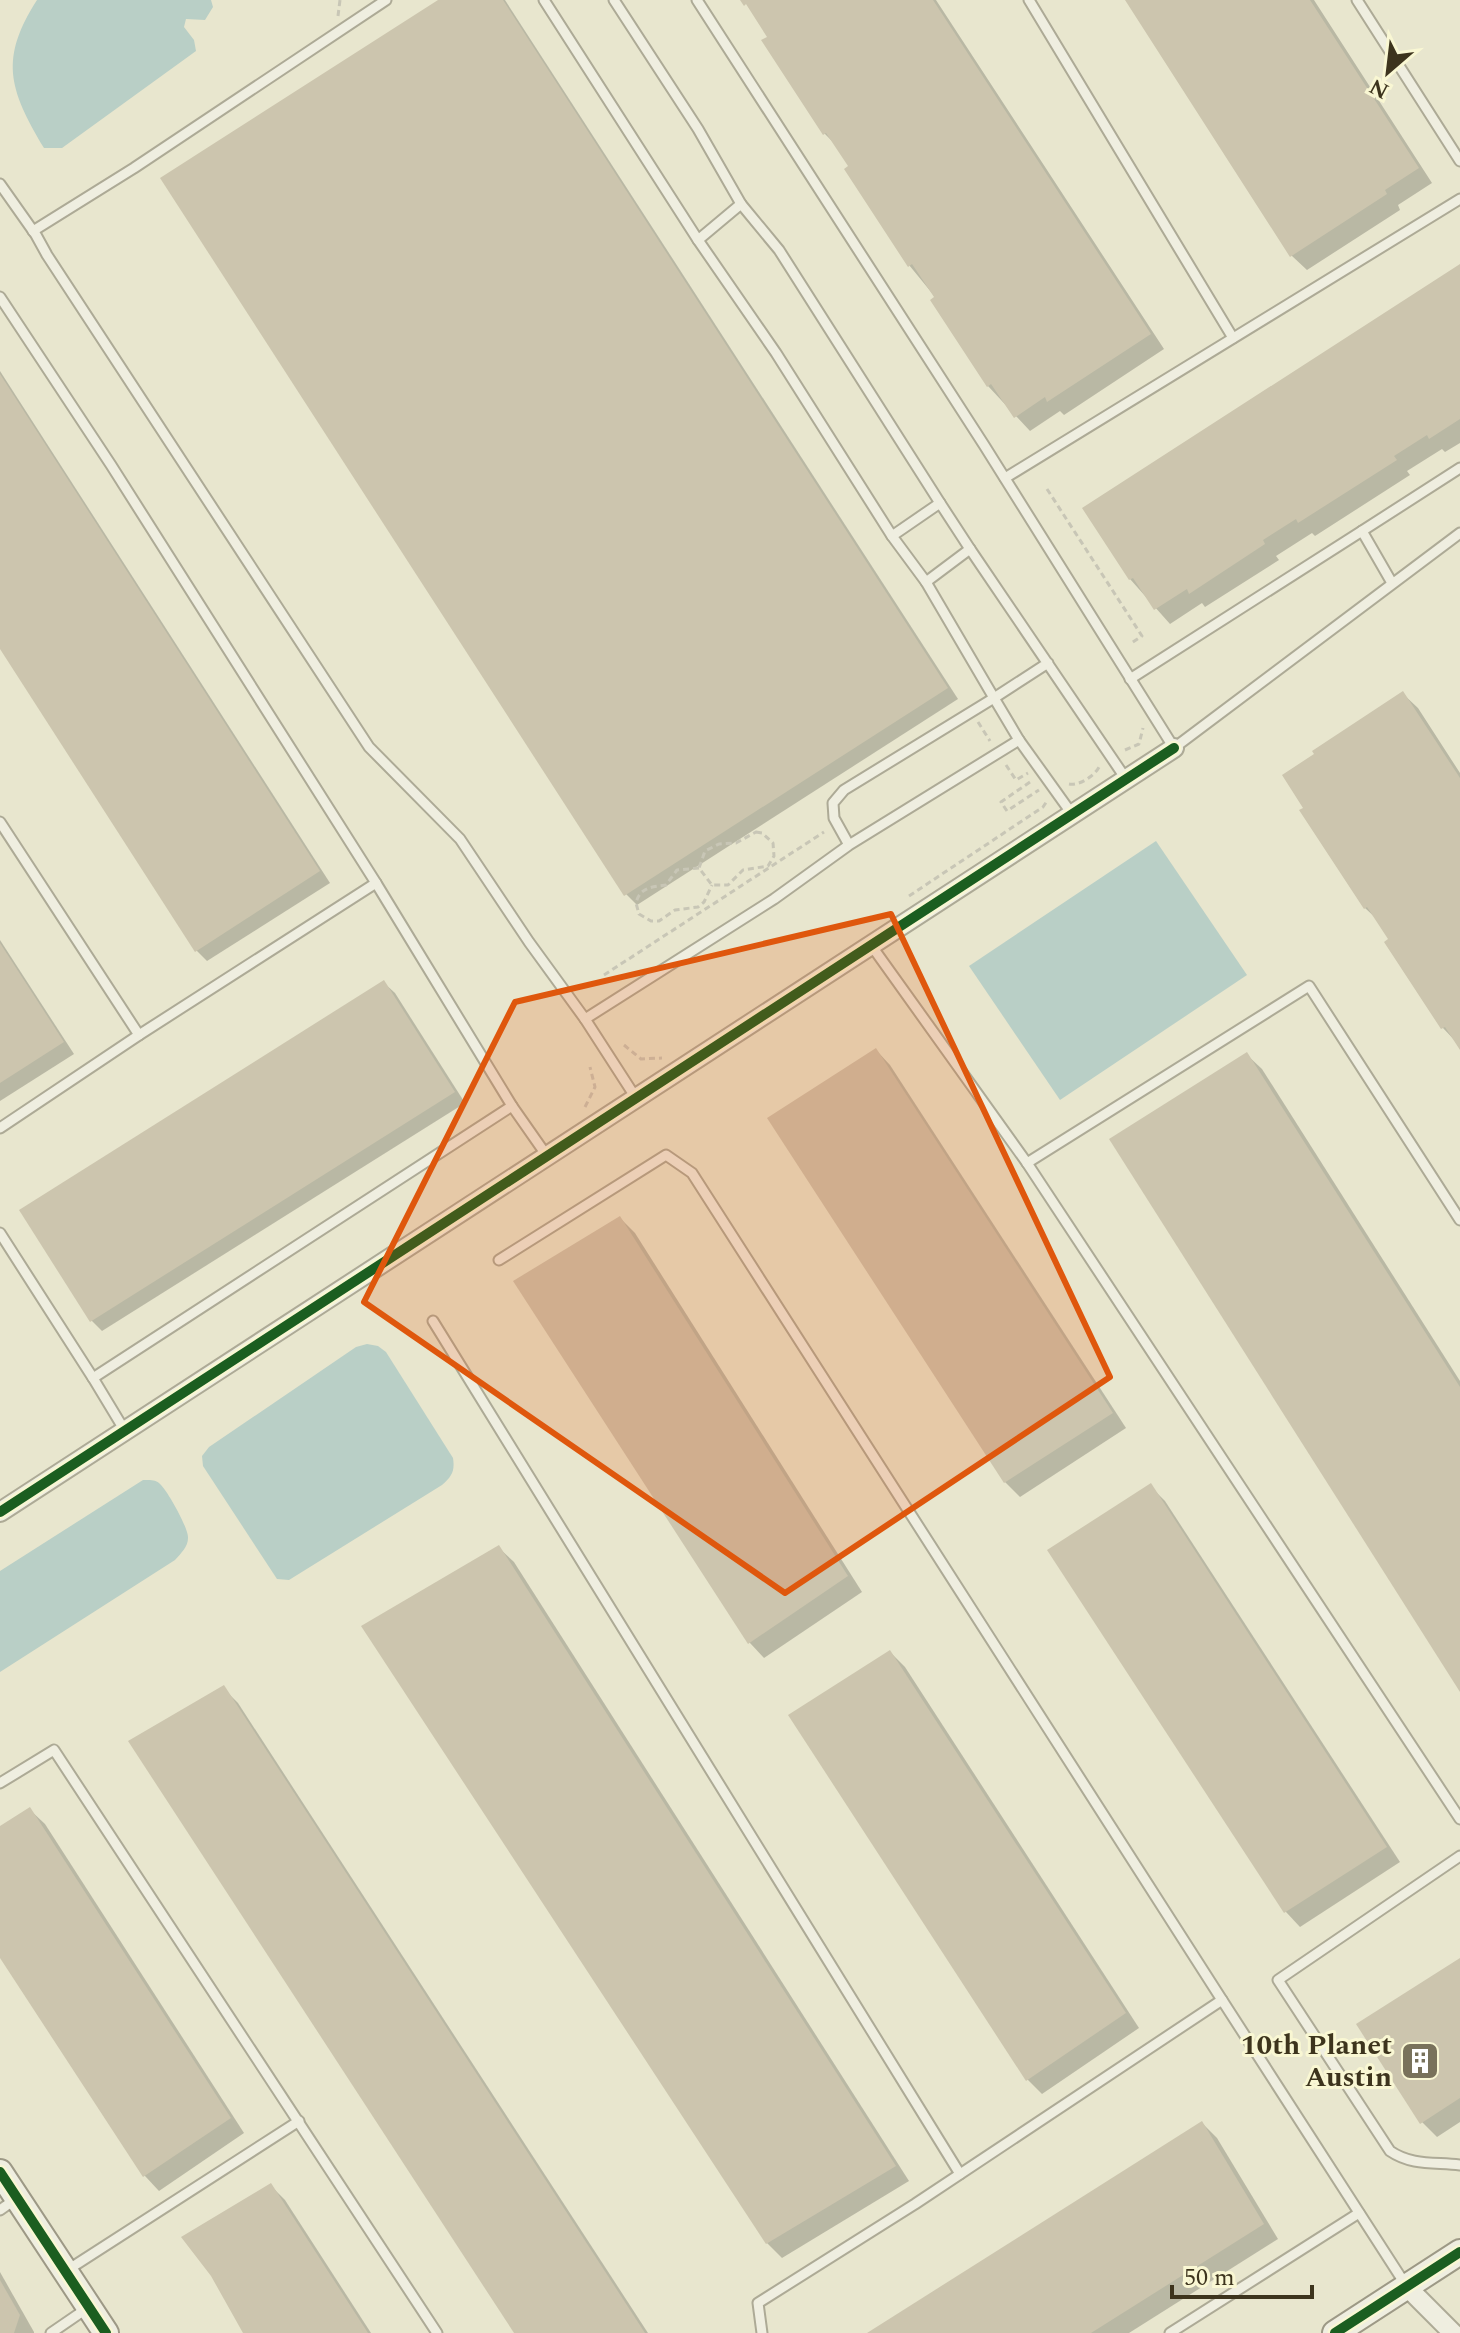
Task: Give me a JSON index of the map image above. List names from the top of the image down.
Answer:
{
  "places": {
    "building": ["10th Planet Austin"]
  },
  "scale_bar": "50 m",
  "north": "bottom left"
}
